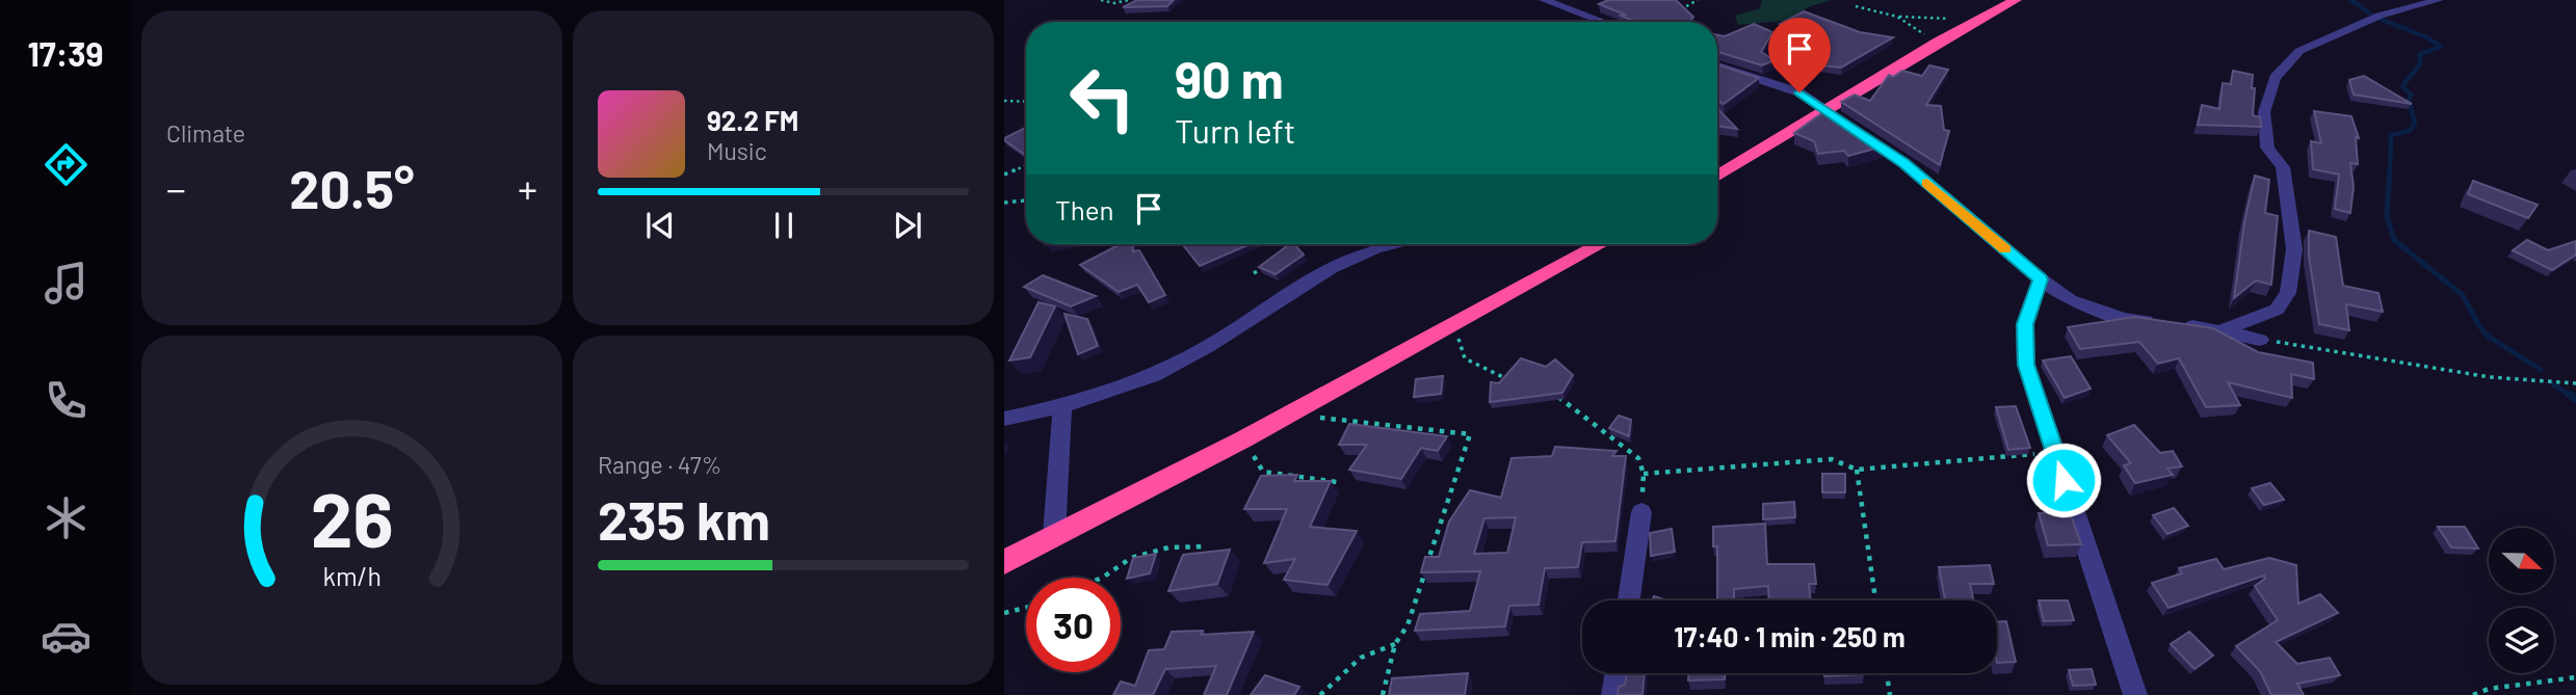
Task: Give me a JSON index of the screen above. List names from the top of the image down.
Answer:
{
  "north": "right",
  "page": {
    "tabs": "17:39",
    "tile": [
      "Climate",
      ["Range · 47%", "235 km"]
    ],
    "turn": ["90 m", "Turn left"],
    "song": ["92.2 FM", "Music"],
    "heat": ["−", "20.5°", "+"],
    "then": "Then",
    "limit": "30",
    "trip": "17:40 · 1 min · 250 m",
    "gauge": ["26", "km/h"]
  }
}
